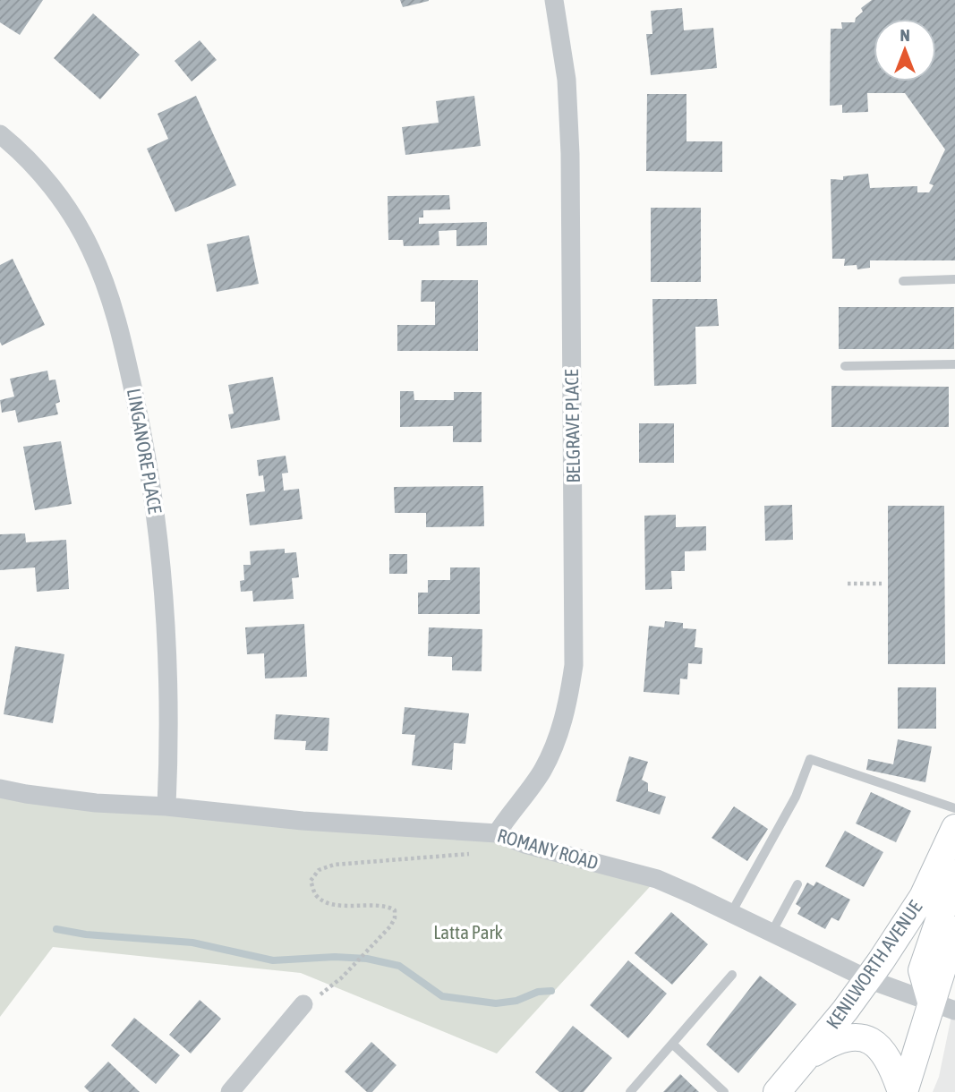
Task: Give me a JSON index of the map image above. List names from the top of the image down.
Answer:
{
  "streets": {
    "main road": ["KENILWORTH AVENUE"],
    "street": ["BELGRAVE PLACE", "LINGANORE PLACE", "ROMANY ROAD"]
  },
  "crossings": [
    ["BELGRAVE PLACE", "ROMANY ROAD"],
    ["LINGANORE PLACE", "ROMANY ROAD"],
    ["ROMANY ROAD", "KENILWORTH AVENUE"]
  ],
  "parks": ["Latta Park"],
  "north": "top"
}
